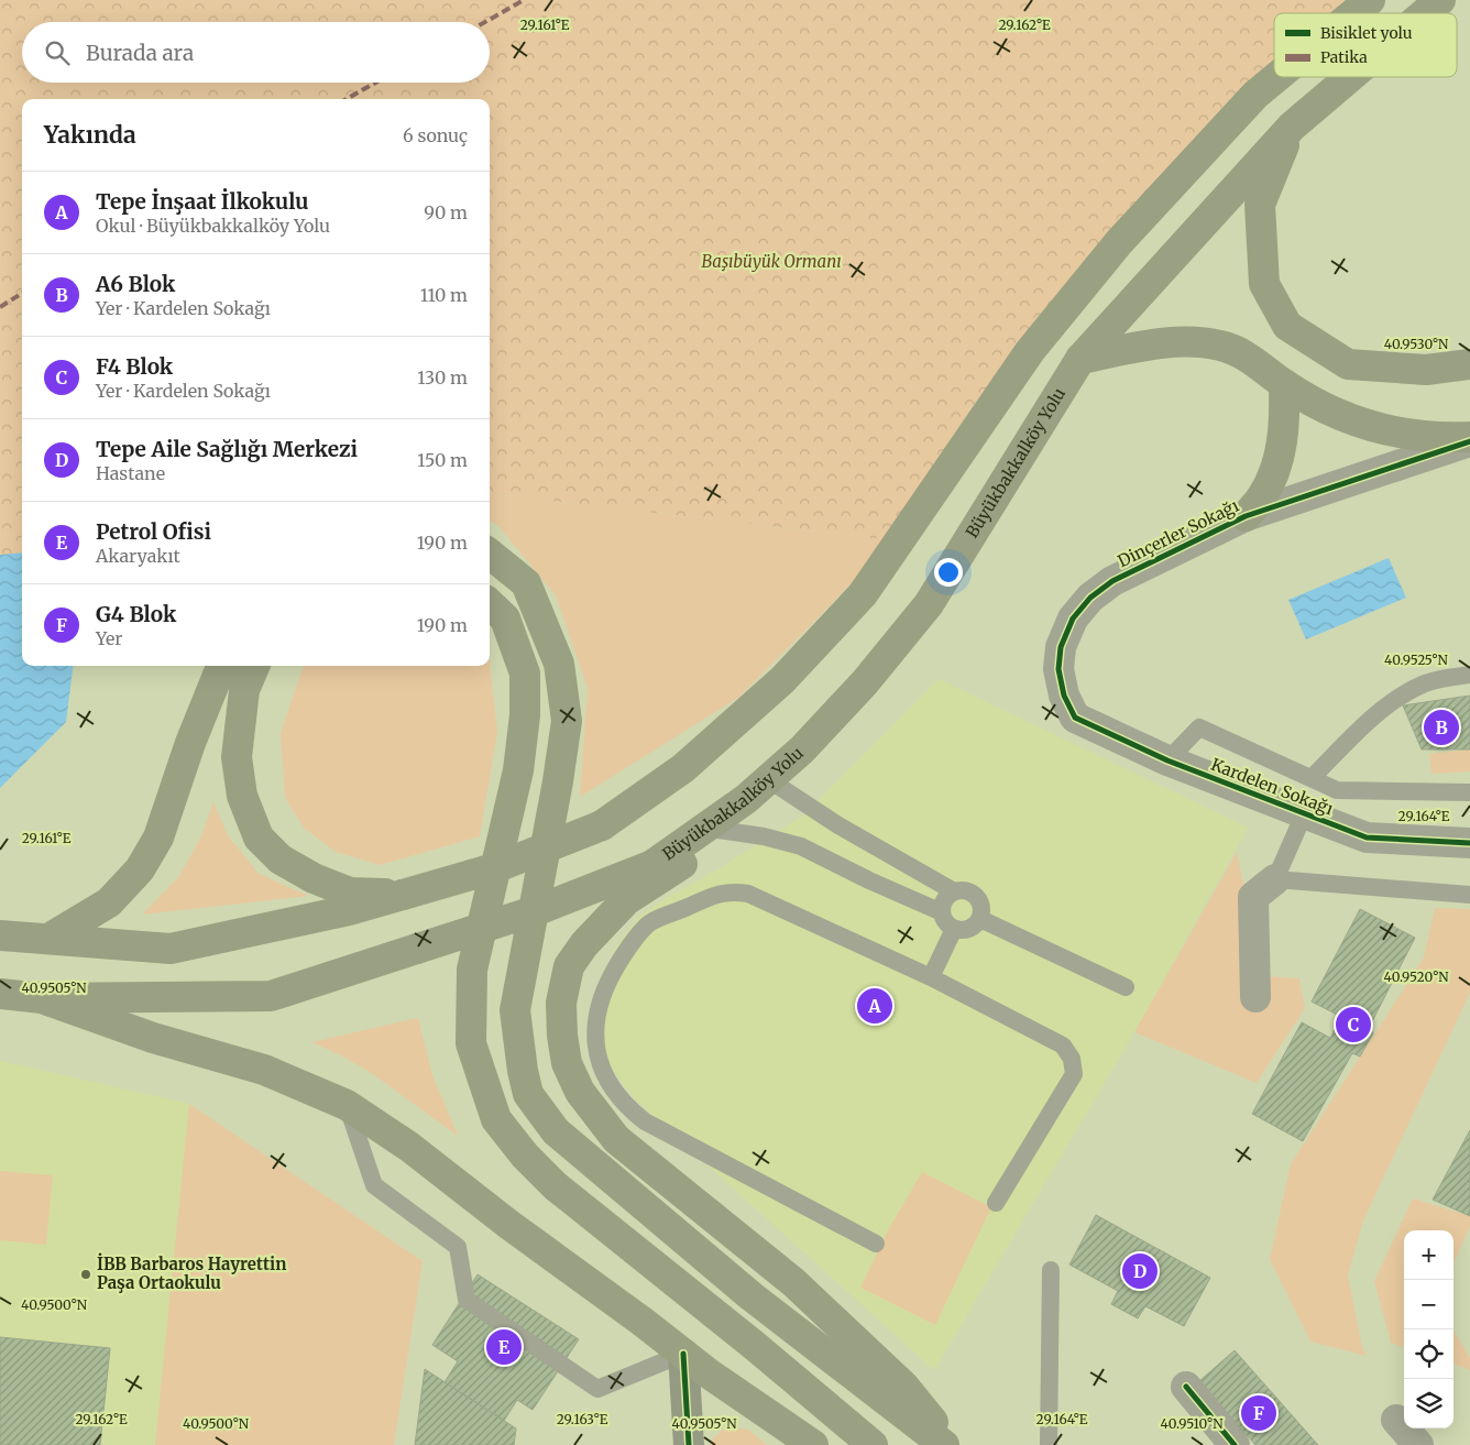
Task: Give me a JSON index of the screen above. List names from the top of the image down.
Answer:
{
  "streets": {
    "highway": ["Büyükbakkalköy Yolu"],
    "street": ["Dinçerler Sokağı", "Kardelen Sokağı"]
  },
  "crossings": [
    ["Dinçerler Sokağı", "Kardelen Sokağı"]
  ],
  "parks": ["Başıbüyük Ormanı"],
  "places": ["İBB Barbaros Hayrettin Paşa Ortaokulu"],
  "legend": ["Bisiklet yolu", "Patika"],
  "page": {
    "search": "Burada ara",
    "heading": ["Yakında", "6 sonuç"],
    "list": [
      {
        "mark": "A",
        "name": "Tepe İnşaat İlkokulu",
        "note": "Okul · Büyükbakkalköy Yolu",
        "value": "90 m"
      },
      {
        "mark": "B",
        "name": "A6 Blok",
        "note": "Yer · Kardelen Sokağı",
        "value": "110 m"
      },
      {
        "mark": "C",
        "name": "F4 Blok",
        "note": "Yer · Kardelen Sokağı",
        "value": "130 m"
      },
      {
        "mark": "D",
        "name": "Tepe Aile Sağlığı Merkezi",
        "note": "Hastane",
        "value": "150 m"
      },
      {
        "mark": "E",
        "name": "Petrol Ofisi",
        "note": "Akaryakıt",
        "value": "190 m"
      },
      {
        "mark": "F",
        "name": "G4 Blok",
        "note": "Yer",
        "value": "190 m"
      }
    ],
    "pins": [
      "B",
      "A",
      "C",
      "D",
      "E",
      "F"
    ],
    "map_buttons": ["+", "−"]
  },
  "coordinates": [
    "29.161°E",
    "29.162°E",
    "40.9530°N",
    "40.9525°N",
    "29.164°E",
    "40.9520°N",
    "40.9505°N",
    "40.9500°N",
    "29.163°E",
    "40.9510°N"
  ]
}
